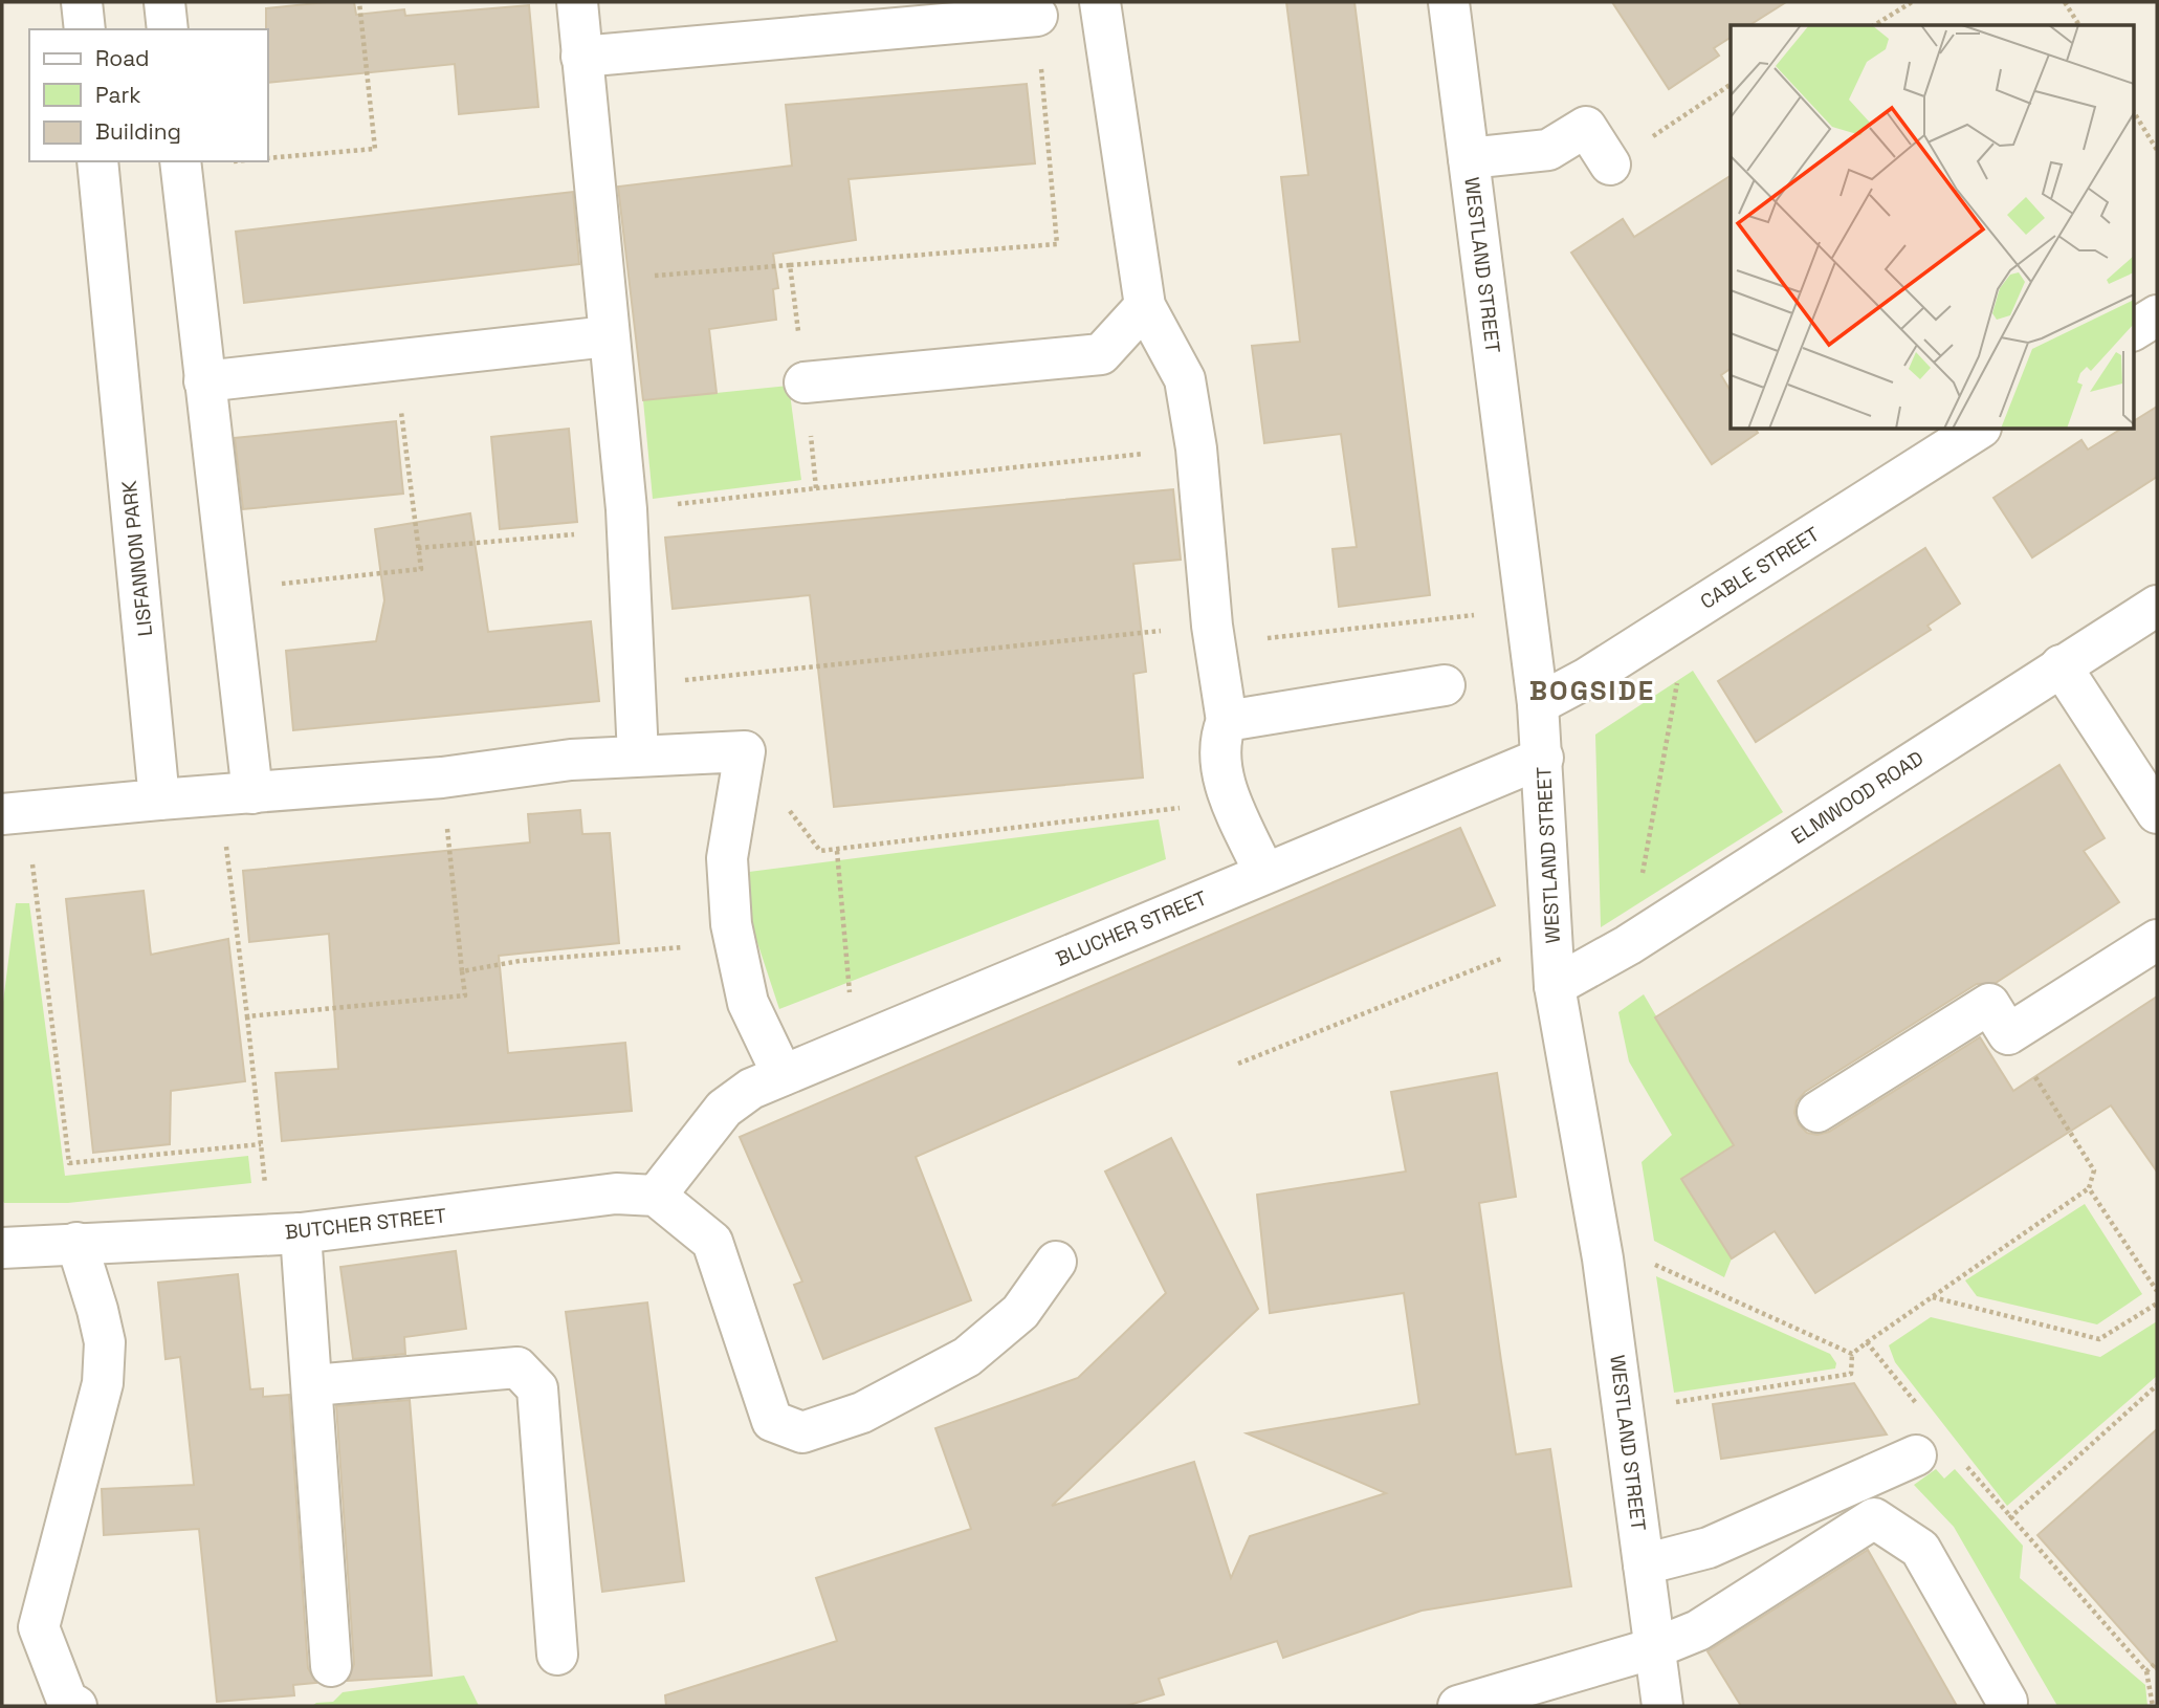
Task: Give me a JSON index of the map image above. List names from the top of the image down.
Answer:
{
  "streets": {
    "street": [
      "WESTLAND STREET",
      "LISFANNON PARK",
      "CABLE STREET",
      "ELMWOOD ROAD",
      "BLUCHER STREET",
      "BUTCHER STREET"
    ]
  },
  "crossings": [
    ["WESTLAND STREET", "CABLE STREET"],
    ["WESTLAND STREET", "ELMWOOD ROAD"],
    ["WESTLAND STREET", "BLUCHER STREET"],
    ["BLUCHER STREET", "BUTCHER STREET"]
  ],
  "districts": ["BOGSIDE"],
  "legend": ["Road", "Park", "Building"]
}
